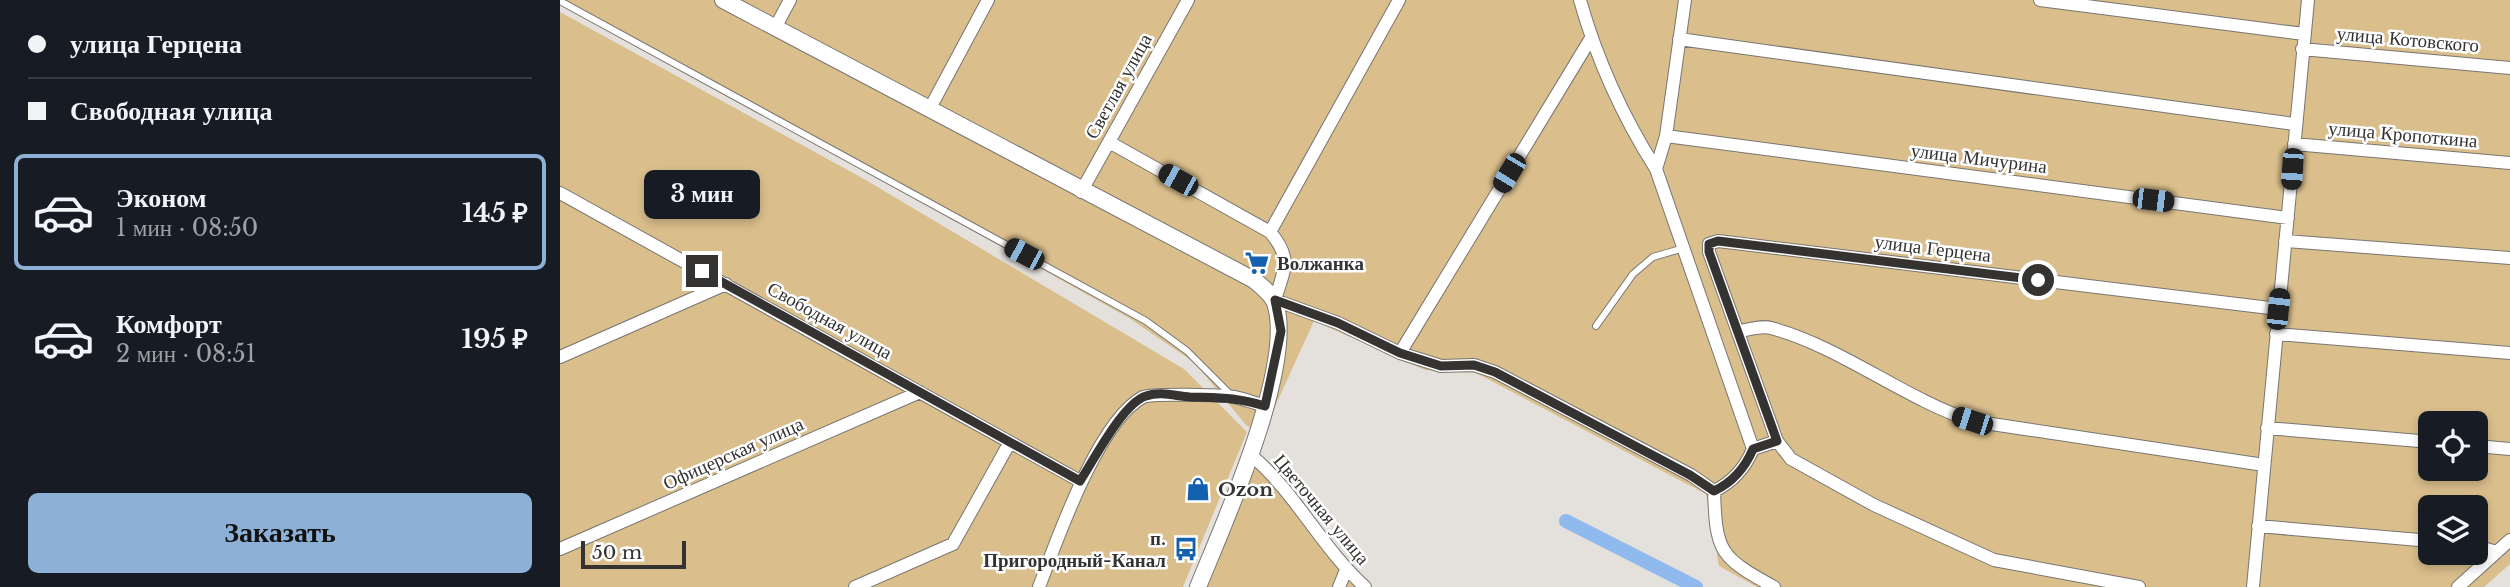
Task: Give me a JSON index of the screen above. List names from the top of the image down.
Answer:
{
  "streets": {
    "street": [
      "улица Котовского",
      "Светлая улица",
      "улица Кропоткина",
      "улица Мичурина",
      "улица Герцена",
      "Свободная улица",
      "Офицерская улица",
      "Цветочная улица"
    ]
  },
  "crossings": [
    ["Свободная улица", "Офицерская улица"]
  ],
  "places": {
    "supermarket": ["Волжанка"],
    "shop": ["Ozon"],
    "bus stop": ["п. Пригородный-Канал"]
  },
  "scale_bar": "50 m",
  "page": {
    "banner": ["улица Герцена", "Свободная улица"],
    "list": [
      {
        "name": "Эконом",
        "note": "1 мин · 08:50",
        "value": "145 ₽"
      },
      {
        "name": "Комфорт",
        "note": "2 мин · 08:51",
        "value": "195 ₽"
      }
    ],
    "bubble": "3 мин",
    "buttons": "Заказать",
    "scale": "50 m"
  }
}
